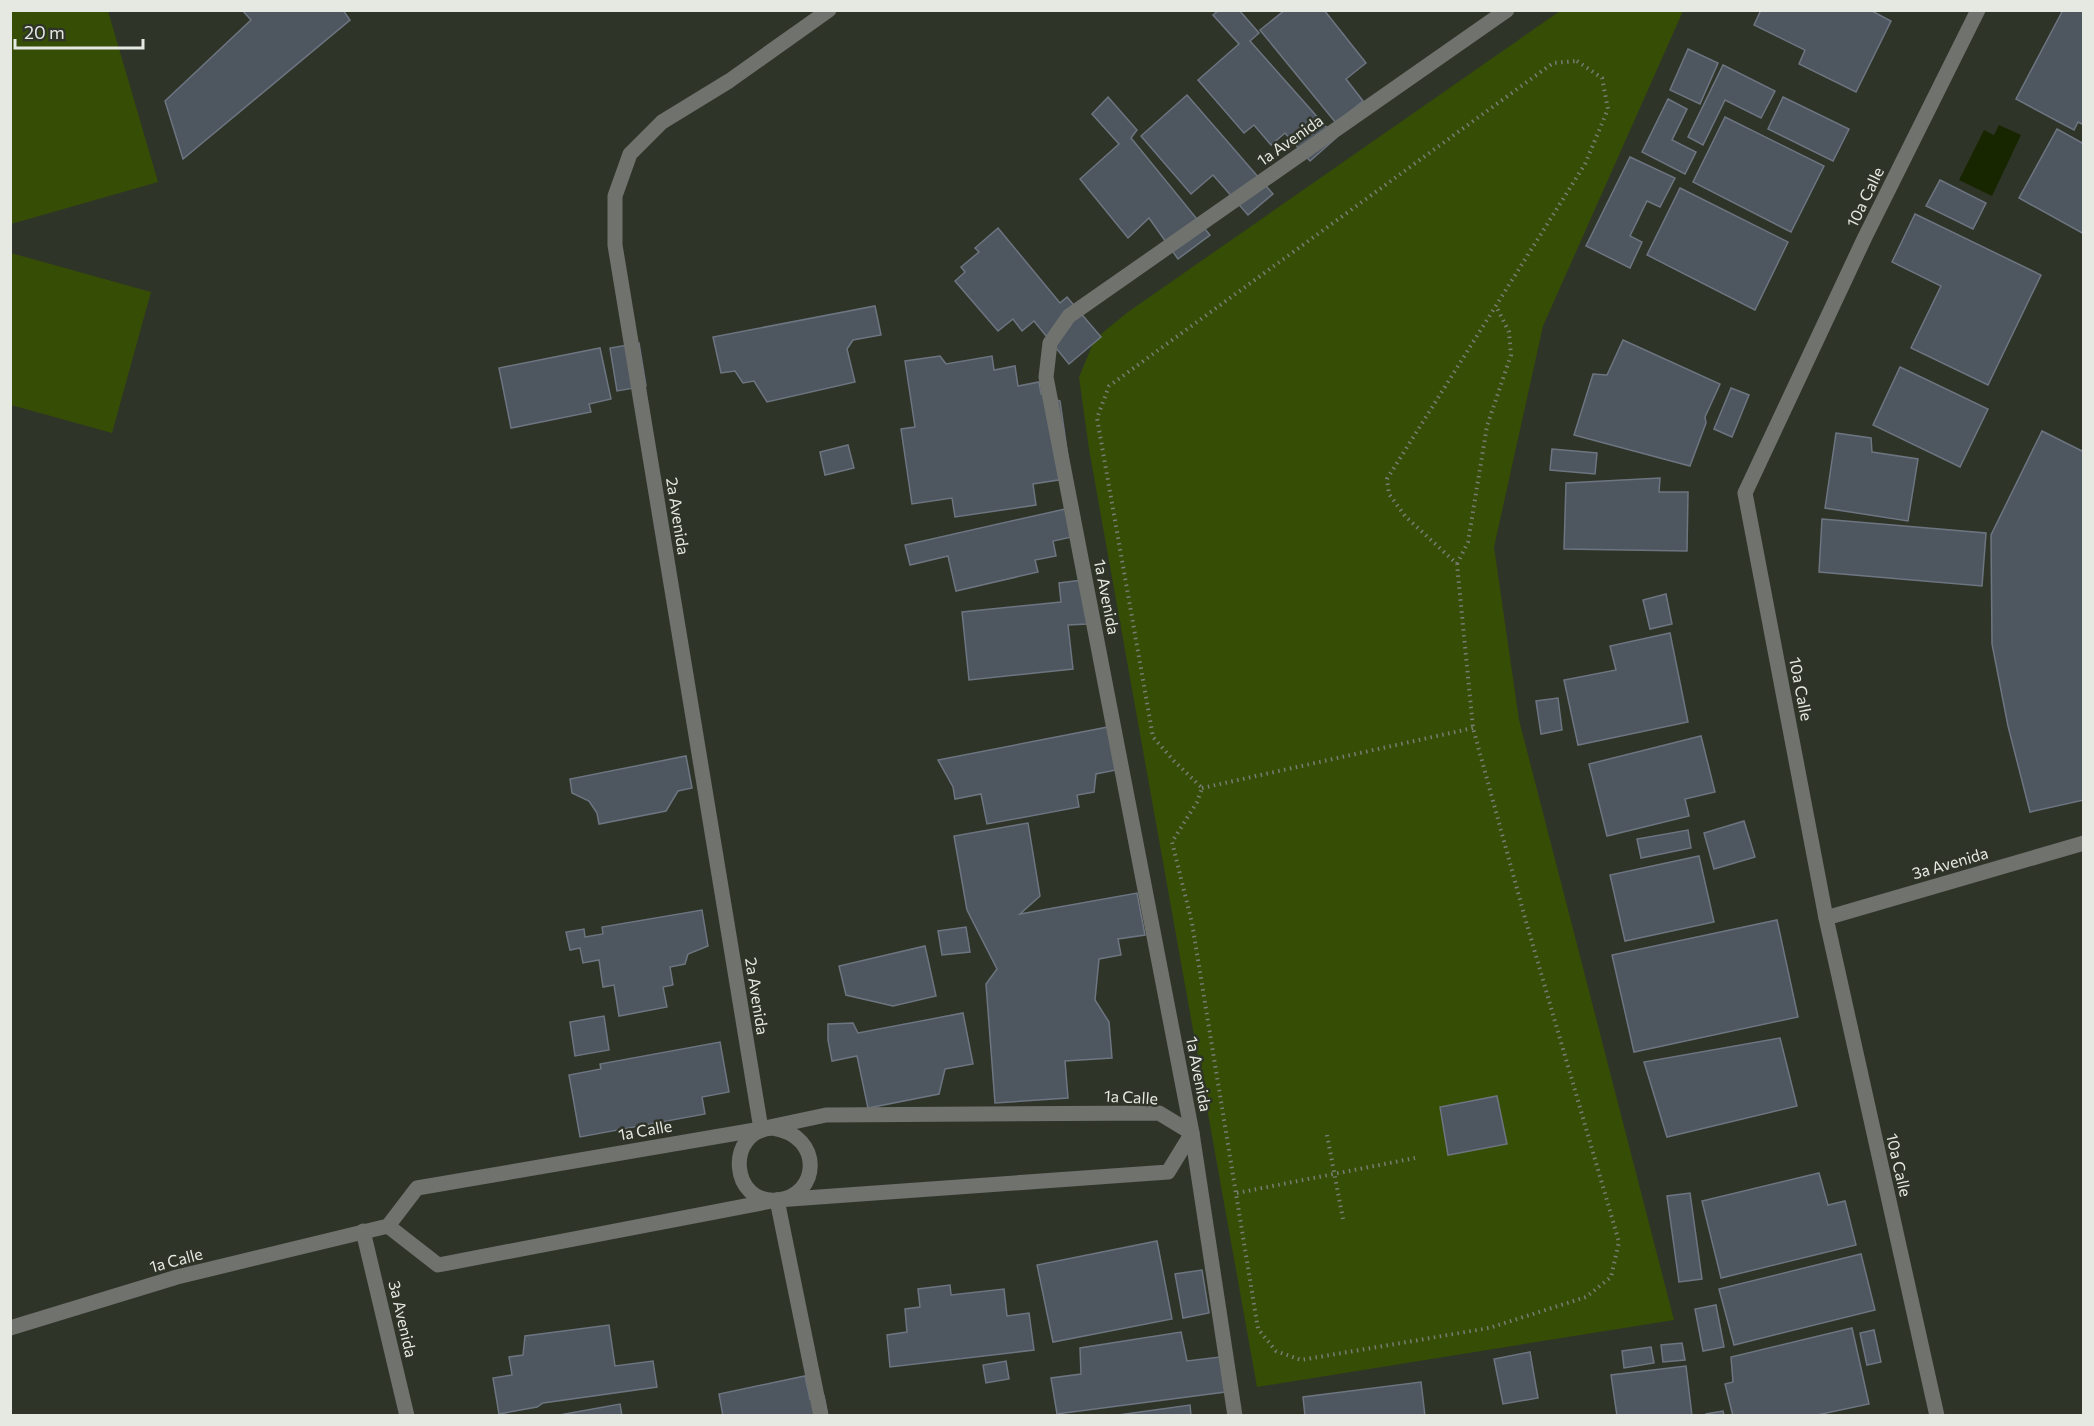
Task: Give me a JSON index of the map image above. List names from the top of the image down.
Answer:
{
  "streets": {
    "street": [
      "1a Avenida",
      "10a Calle",
      "2a Avenida",
      "3a Avenida",
      "1a Calle"
    ]
  },
  "crossings": [
    ["1a Avenida", "1a Calle"],
    ["10a Calle", "3a Avenida"],
    ["2a Avenida", "1a Calle"],
    ["3a Avenida", "1a Calle"]
  ],
  "scale_bar": "20 m"
}
